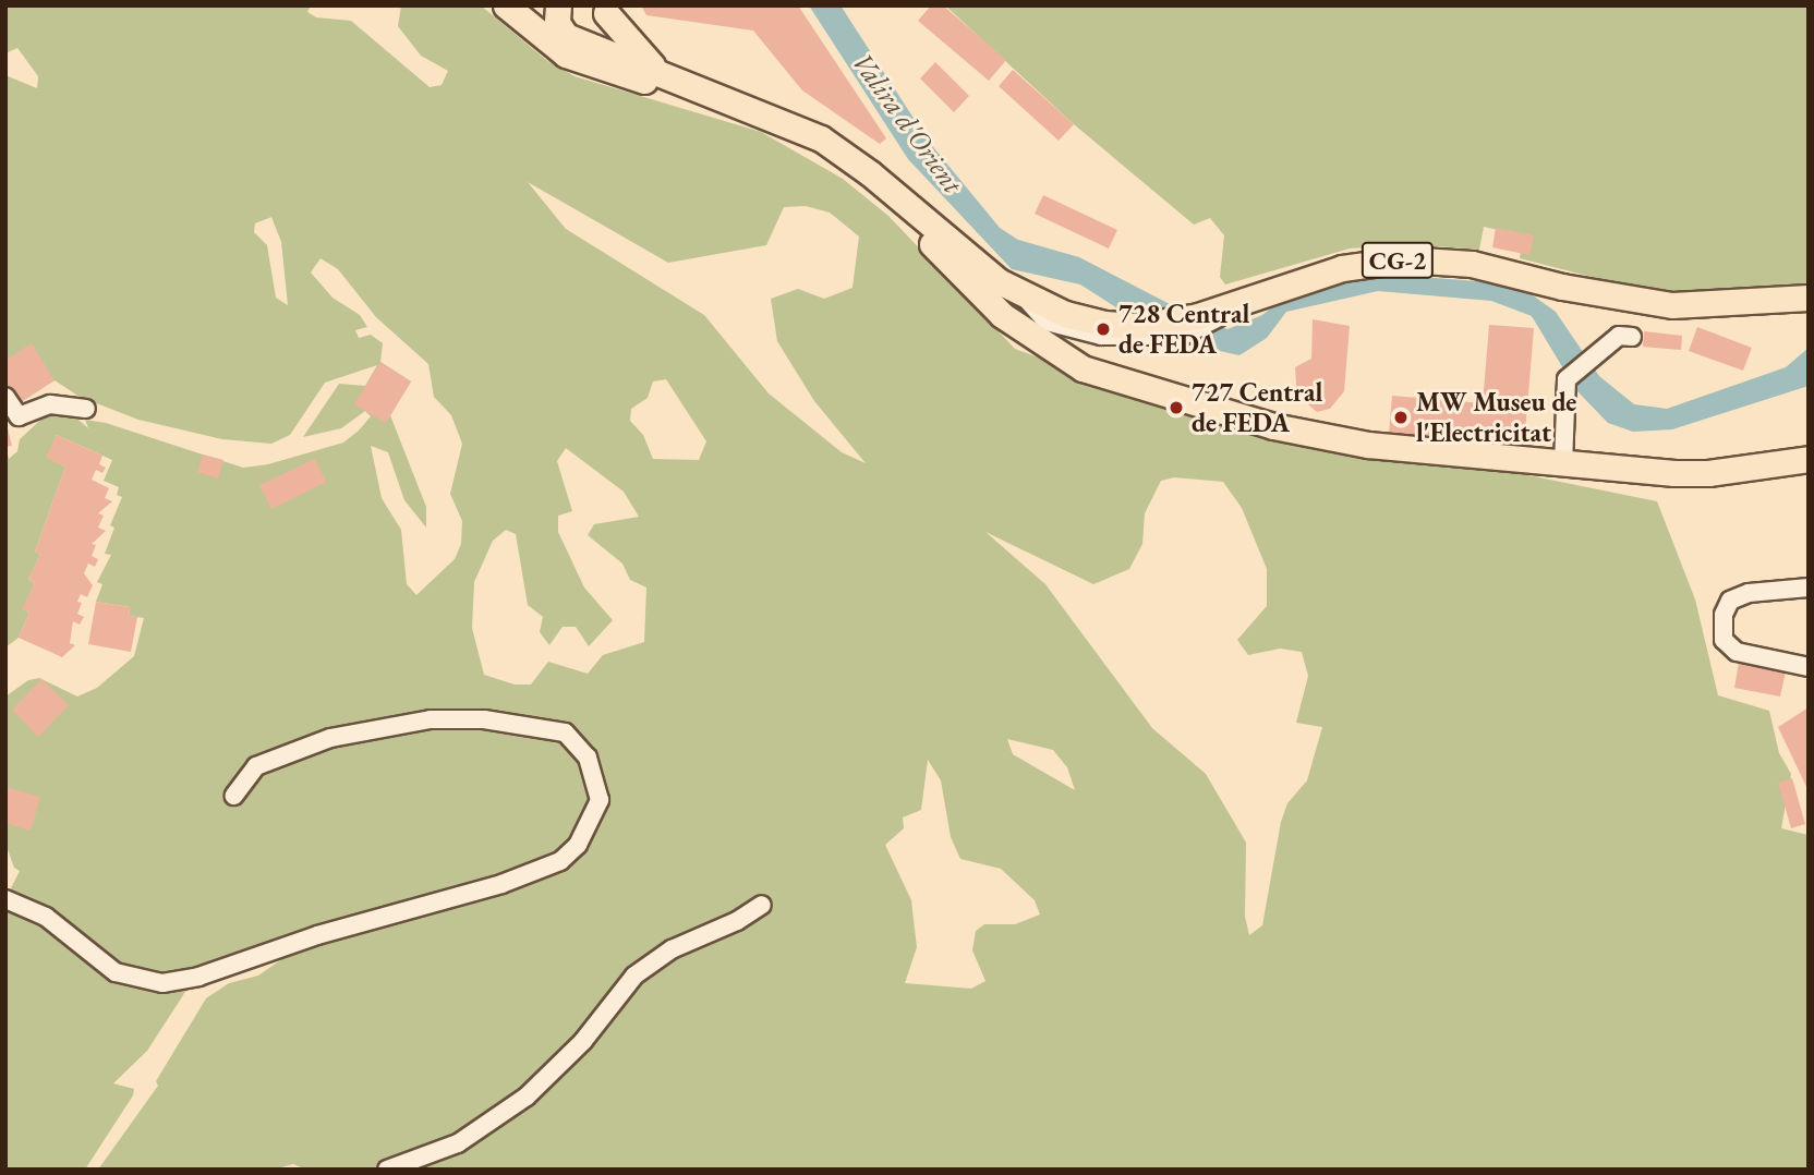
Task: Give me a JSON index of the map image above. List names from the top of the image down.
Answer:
{
  "streets": {
    "highway": ["CG-2"]
  },
  "water": ["Valira d'Orient"],
  "places": ["728 Central de FEDA", "727 Central de FEDA", "MW Museu de l'Electricitat"]
}
